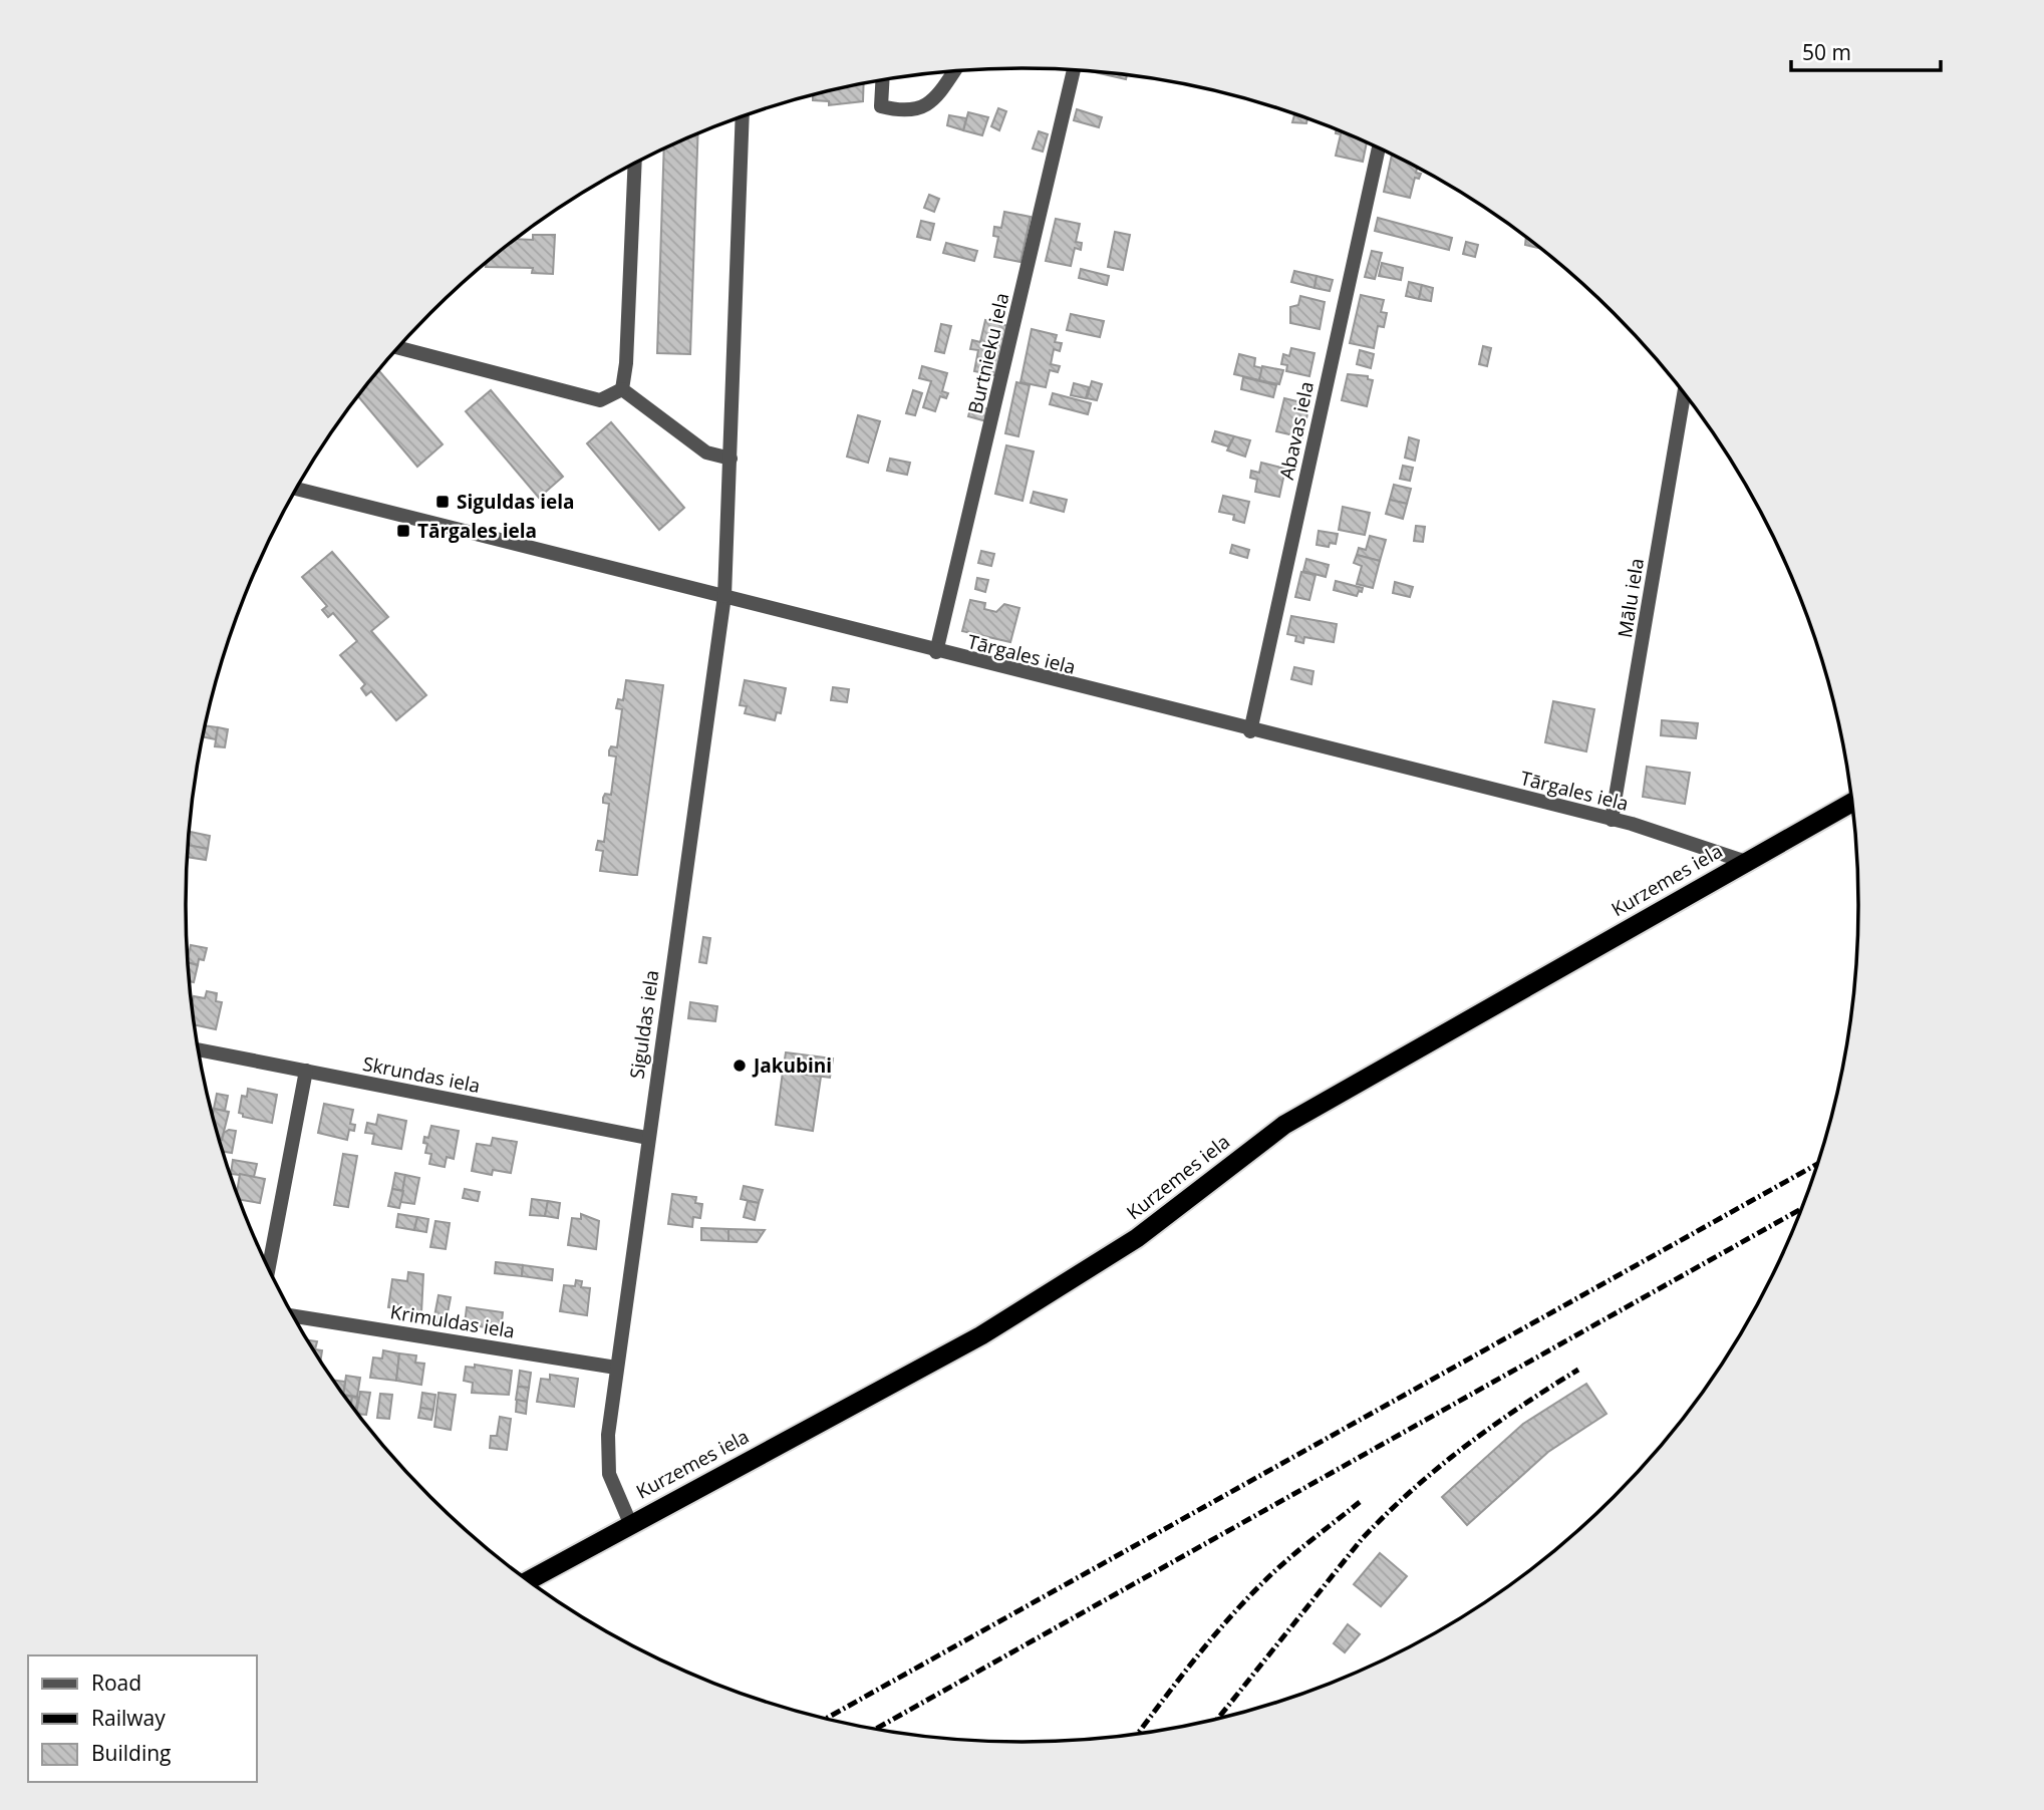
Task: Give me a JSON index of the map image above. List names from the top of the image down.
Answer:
{
  "streets": {
    "highway": ["Kurzemes iela"],
    "street": [
      "Burtnieku iela",
      "Abavas iela",
      "Mālu iela",
      "Tārgales iela",
      "Siguldas iela",
      "Skrundas iela",
      "Krimuldas iela"
    ]
  },
  "crossings": [
    ["Burtnieku iela", "Tārgales iela"],
    ["Abavas iela", "Tārgales iela"],
    ["Mālu iela", "Tārgales iela"],
    ["Tārgales iela", "Kurzemes iela"],
    ["Tārgales iela", "Siguldas iela"],
    ["Kurzemes iela", "Siguldas iela"],
    ["Siguldas iela", "Skrundas iela"],
    ["Siguldas iela", "Krimuldas iela"]
  ],
  "places": {
    "transit": ["Siguldas iela", "Tārgales iela"],
    "other": ["Jakubini"]
  },
  "legend": ["Road", "Railway", "Building"],
  "scale_bar": "50 m"
}
